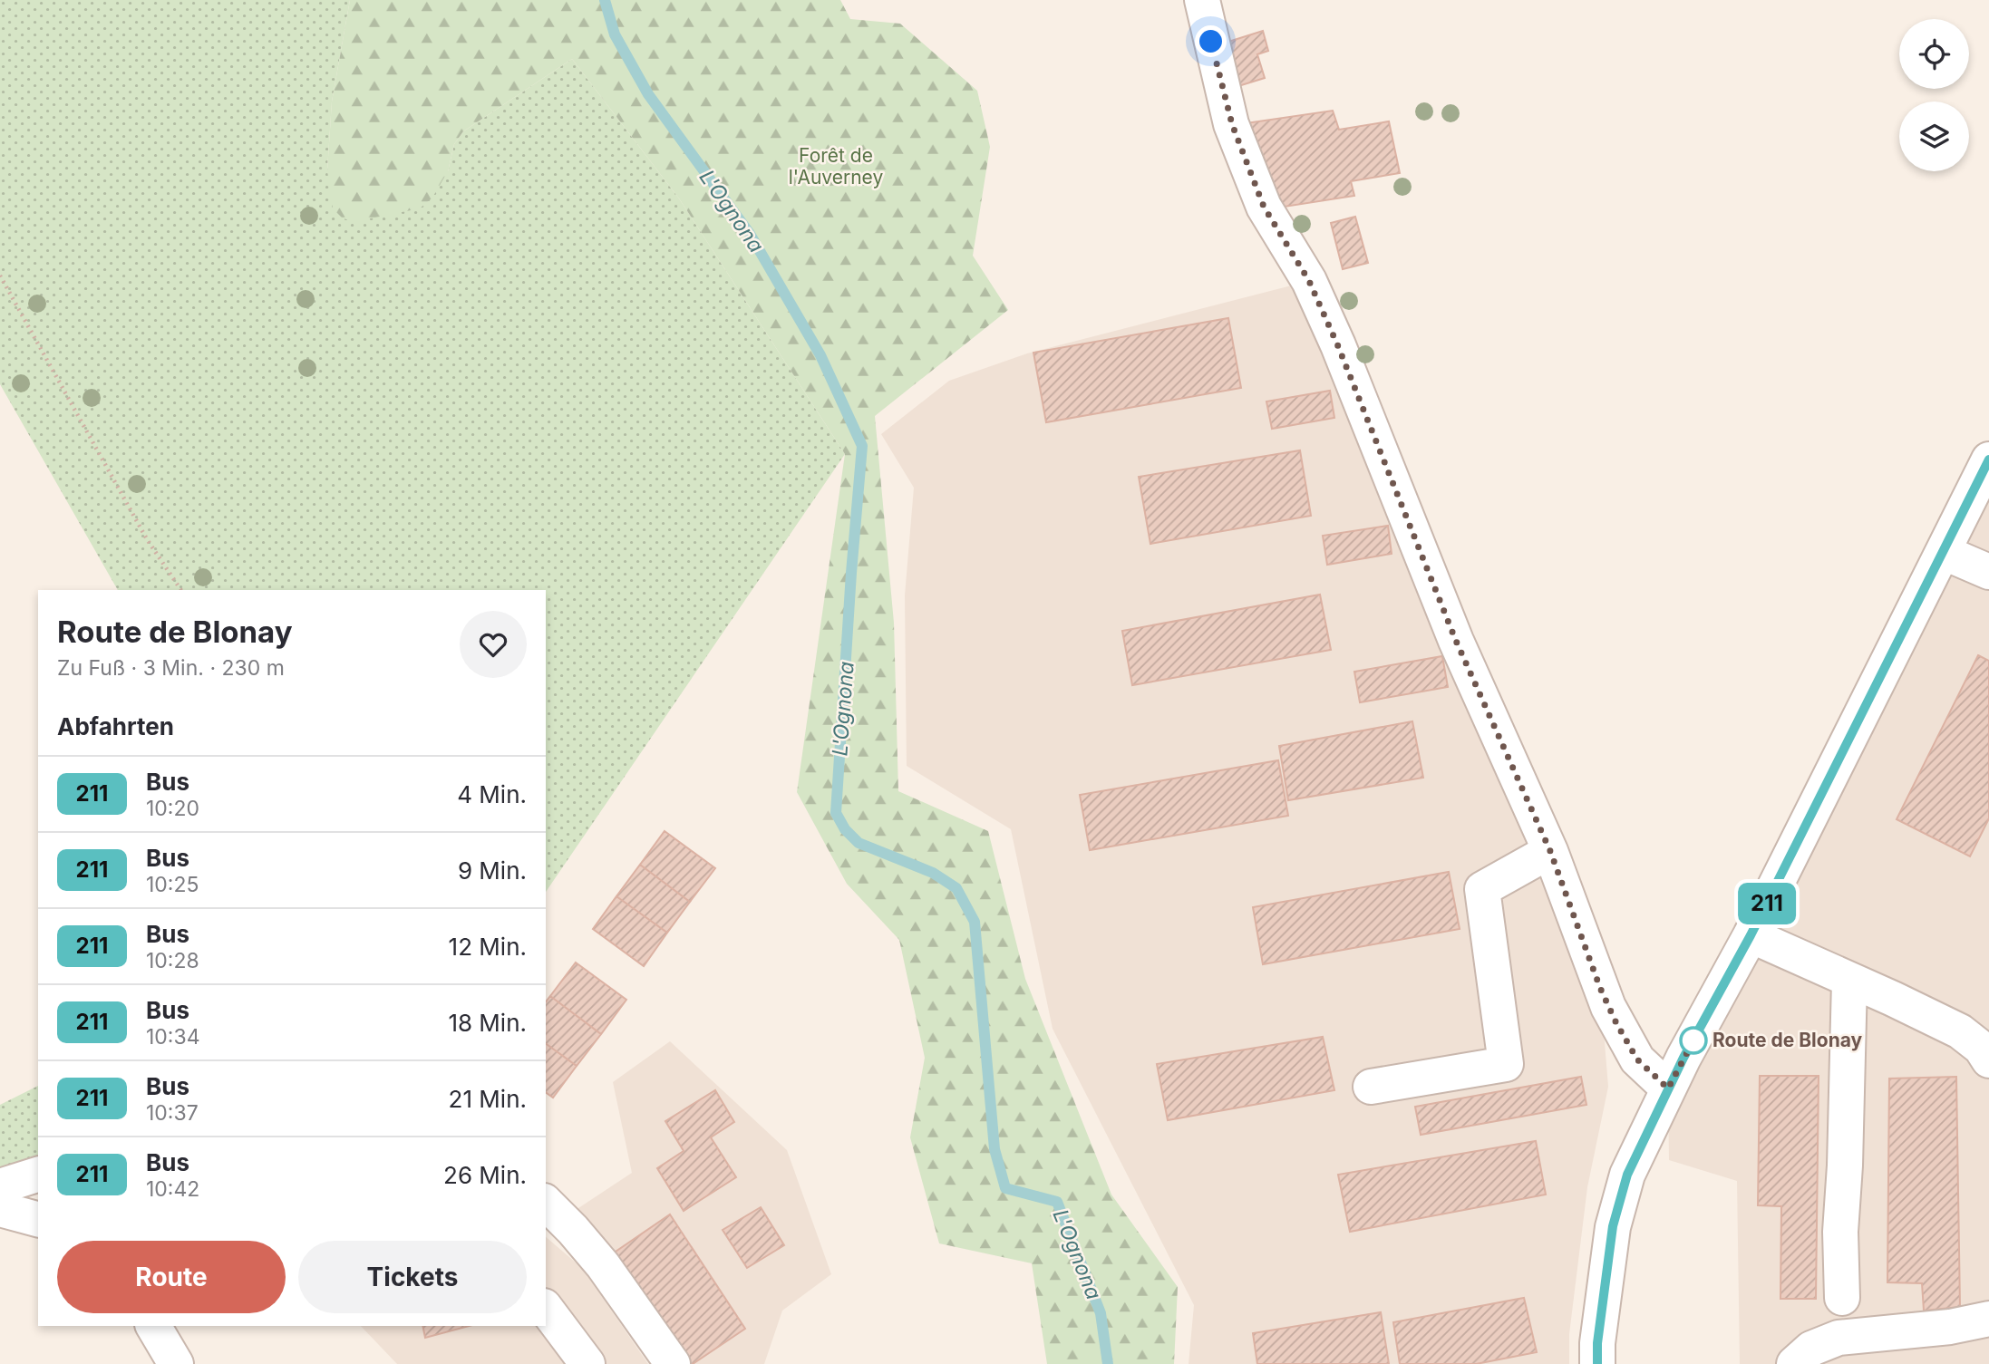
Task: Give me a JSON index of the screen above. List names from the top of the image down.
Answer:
{
  "water": ["L'Ognona"],
  "parks": ["Forêt de l'Auverney"],
  "places": ["Route de Blonay"],
  "lines": ["bus line 211"],
  "page": {
    "on_map": "211",
    "heading": [
      ["Route de Blonay", "Zu Fuß · 3 Min. · 230 m"],
      "Abfahrten"
    ],
    "list": [
      {
        "mark": "211",
        "name": "Bus",
        "note": "10:20",
        "value": "4 Min."
      },
      {
        "mark": "211",
        "name": "Bus",
        "note": "10:25",
        "value": "9 Min."
      },
      {
        "mark": "211",
        "name": "Bus",
        "note": "10:28",
        "value": "12 Min."
      },
      {
        "mark": "211",
        "name": "Bus",
        "note": "10:34",
        "value": "18 Min."
      },
      {
        "mark": "211",
        "name": "Bus",
        "note": "10:37",
        "value": "21 Min."
      },
      {
        "mark": "211",
        "name": "Bus",
        "note": "10:42",
        "value": "26 Min."
      }
    ],
    "buttons": ["Route", "Tickets"]
  }
}
